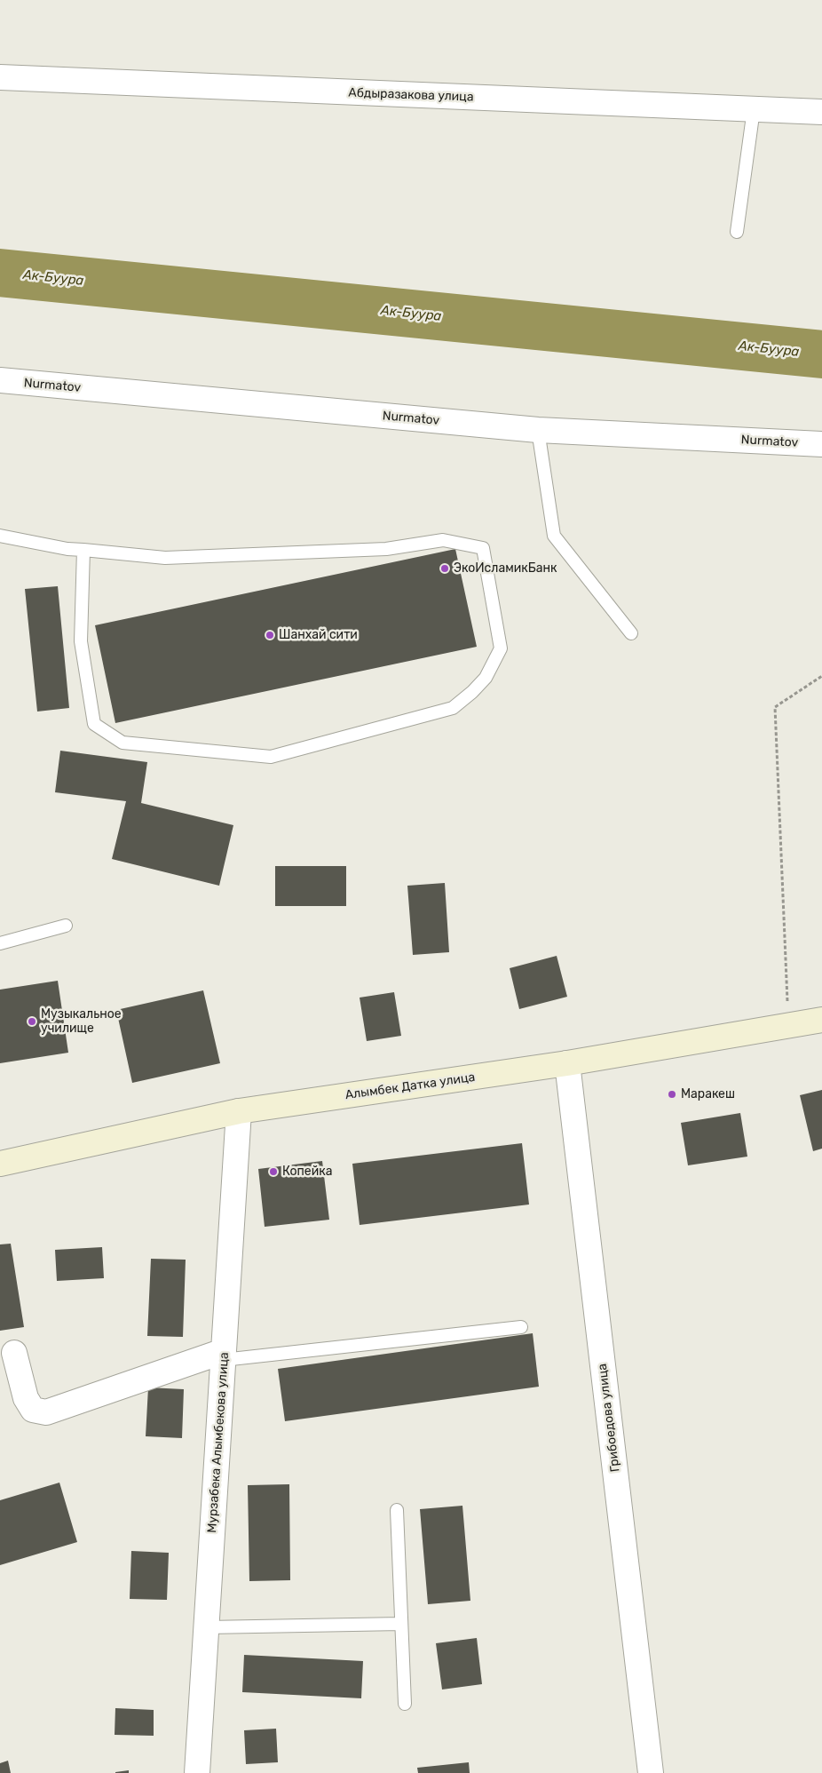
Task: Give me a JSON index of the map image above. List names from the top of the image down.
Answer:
{
  "streets": {
    "main road": ["Алымбек Датка улица"],
    "street": [
      "Абдыразакова улица",
      "Nurmatov",
      "Грибоедова улица",
      "Мурзабека Алымбекова улица"
    ]
  },
  "crossings": [
    ["Алымбек Датка улица", "Грибоедова улица"],
    ["Алымбек Датка улица", "Мурзабека Алымбекова улица"]
  ],
  "water": ["Ак-Буура"],
  "places": [
    "ЭкоИсламикБанк",
    "Шанхай сити",
    "Музыкальное училище",
    "Маракеш",
    "Копейка"
  ]
}
